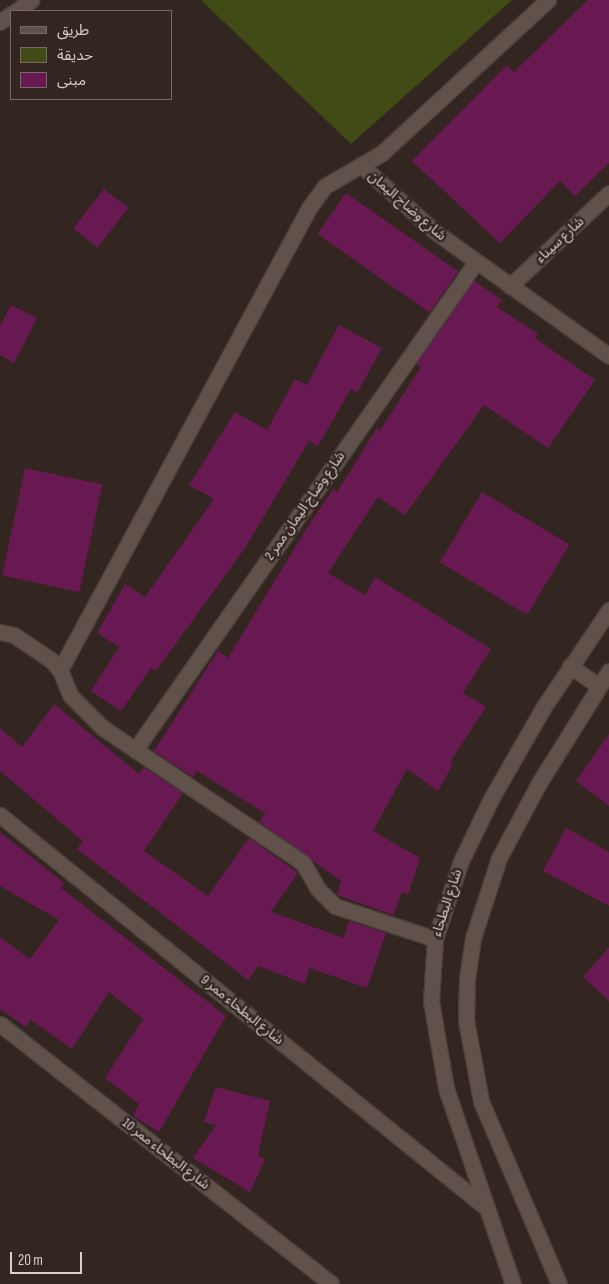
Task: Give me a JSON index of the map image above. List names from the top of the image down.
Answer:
{
  "streets": {
    "street": [
      "شارع وضاح اليمان",
      "شارع سيناء",
      "شارع وضاح اليمان ممر 2",
      "شارع البطحاء",
      "شارع البطحاء ممر 9",
      "شارع البطحاء ممر 10"
    ]
  },
  "crossings": [
    ["شارع وضاح اليمان", "شارع سيناء"],
    ["شارع وضاح اليمان", "شارع وضاح اليمان ممر 2"],
    ["شارع البطحاء", "شارع البطحاء ممر 9"]
  ],
  "legend": ["طريق", "حديقة", "مبنى"],
  "scale_bar": "20 m"
}
